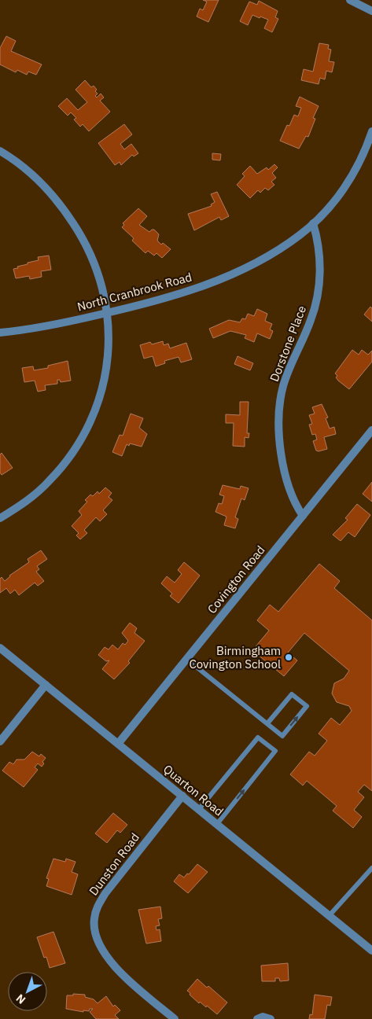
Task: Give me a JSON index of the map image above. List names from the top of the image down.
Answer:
{
  "streets": {
    "street": [
      "North Cranbrook Road",
      "Dorstone Place",
      "Covington Road",
      "Quarton Road",
      "Dunston Road"
    ]
  },
  "crossings": [
    ["North Cranbrook Road", "Dorstone Place"],
    ["Dorstone Place", "Covington Road"],
    ["Covington Road", "Quarton Road"],
    ["Quarton Road", "Dunston Road"]
  ],
  "places": ["Birmingham Covington School"],
  "north": "bottom left"
}
